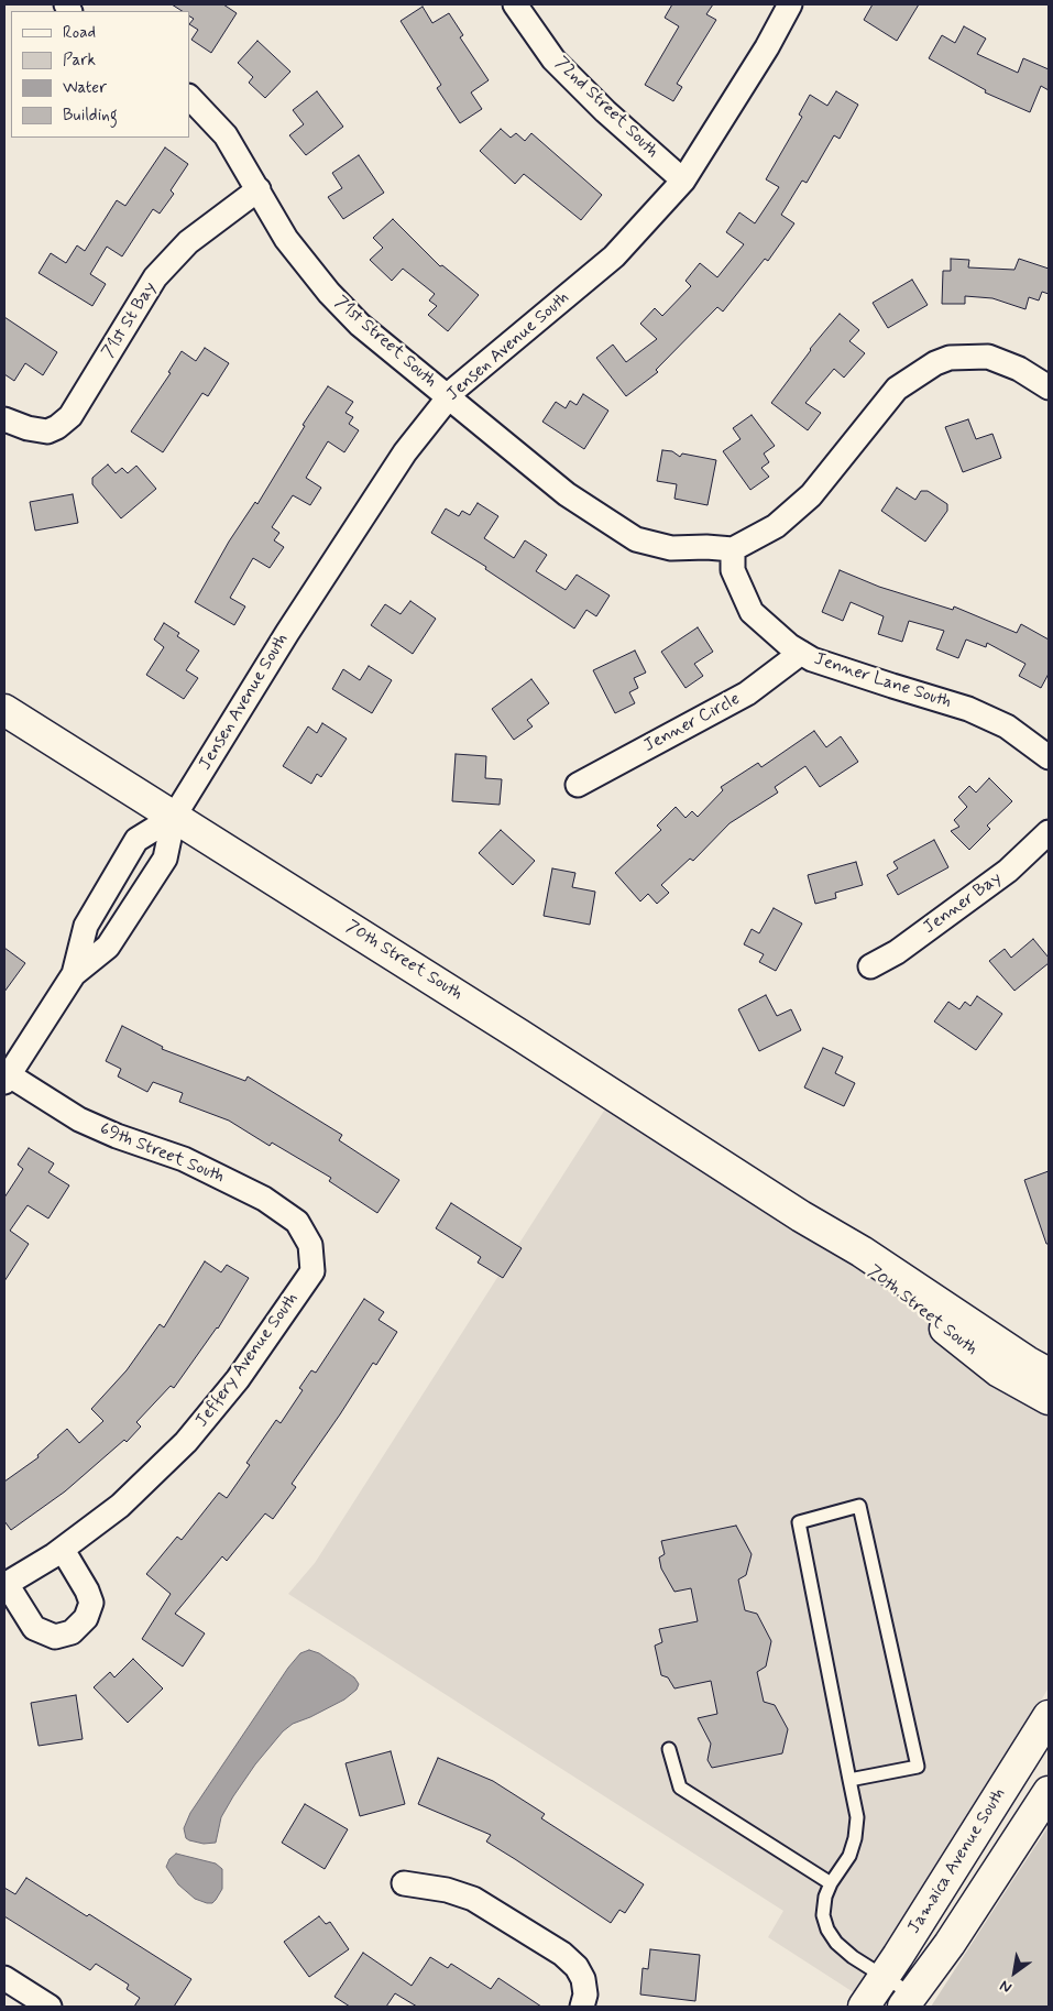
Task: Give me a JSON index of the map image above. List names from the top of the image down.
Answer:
{
  "streets": {
    "main road": ["70th Street South", "Jamaica Avenue South"],
    "street": [
      "72nd Street South",
      "71st St Bay",
      "71st Street South",
      "Jensen Avenue South",
      "Jenner Lane South",
      "Jenner Circle",
      "Jenner Bay",
      "69th Street South",
      "Jeffery Avenue South"
    ]
  },
  "crossings": [
    ["72nd Street South", "Jensen Avenue South"],
    ["71st St Bay", "71st Street South"],
    ["71st Street South", "Jensen Avenue South"],
    ["71st Street South", "Jenner Lane South"],
    ["Jensen Avenue South", "70th Street South"],
    ["Jensen Avenue South", "69th Street South"],
    ["Jenner Lane South", "Jenner Circle"],
    ["69th Street South", "Jeffery Avenue South"]
  ],
  "legend": [
    "Road",
    "Park",
    "Water",
    "Building"
  ],
  "north": "bottom left"
}
